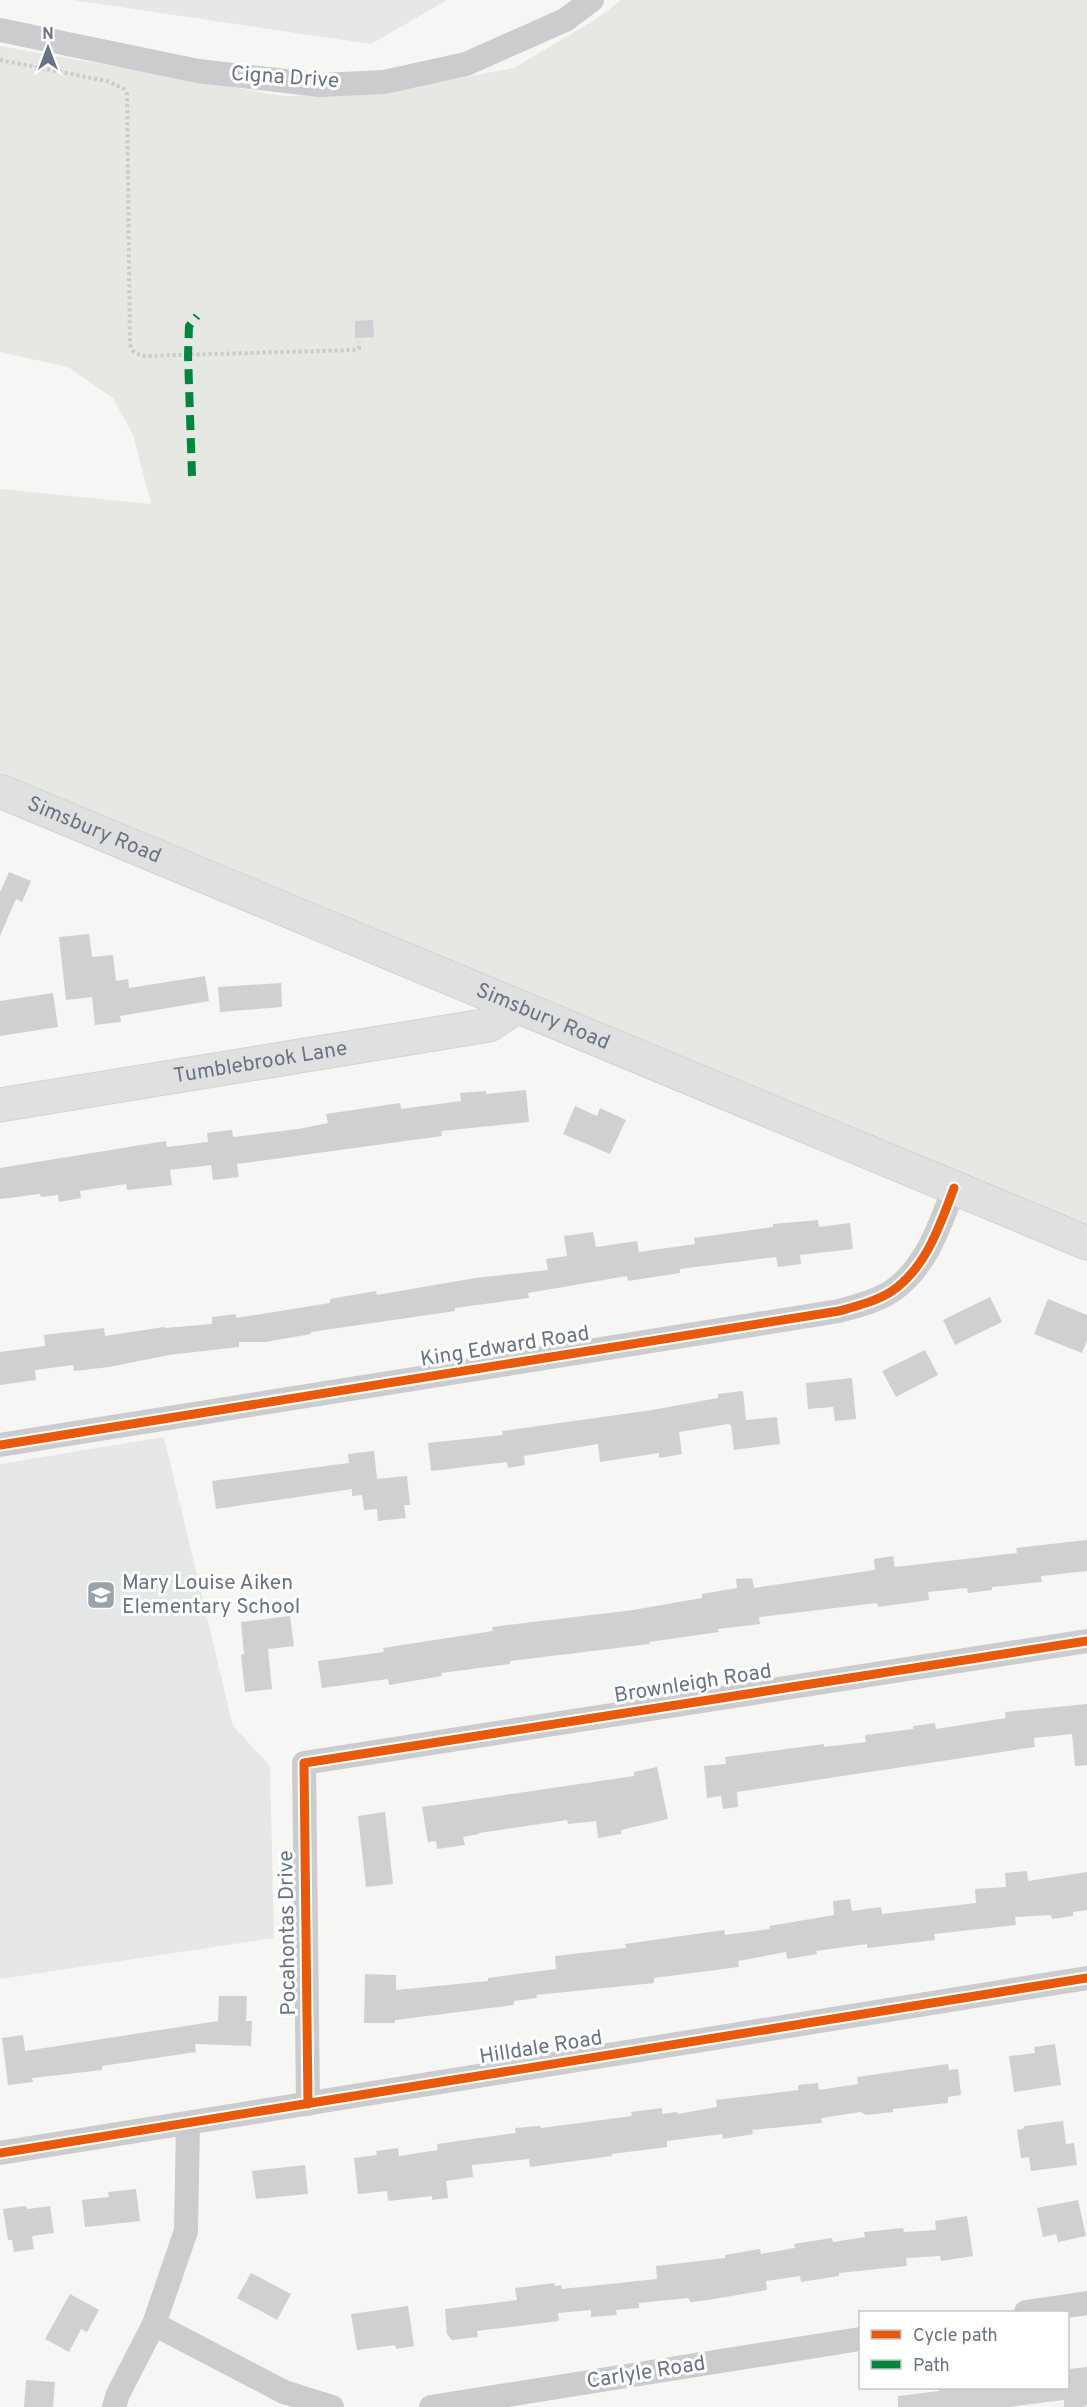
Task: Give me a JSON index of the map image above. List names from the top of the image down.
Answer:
{
  "streets": {
    "main road": ["Simsbury Road", "Tumblebrook Lane"],
    "street": [
      "Cigna Drive",
      "King Edward Road",
      "Brownleigh Road",
      "Pocahontas Drive",
      "Hilldale Road",
      "Carlyle Road"
    ]
  },
  "crossings": [
    ["Simsbury Road", "Tumblebrook Lane"],
    ["Simsbury Road", "King Edward Road"],
    ["Brownleigh Road", "Pocahontas Drive"],
    ["Pocahontas Drive", "Hilldale Road"]
  ],
  "places": {
    "school or university": ["Mary Louise Aiken Elementary School"]
  },
  "legend": ["Cycle path", "Path"],
  "north": "top"
}
